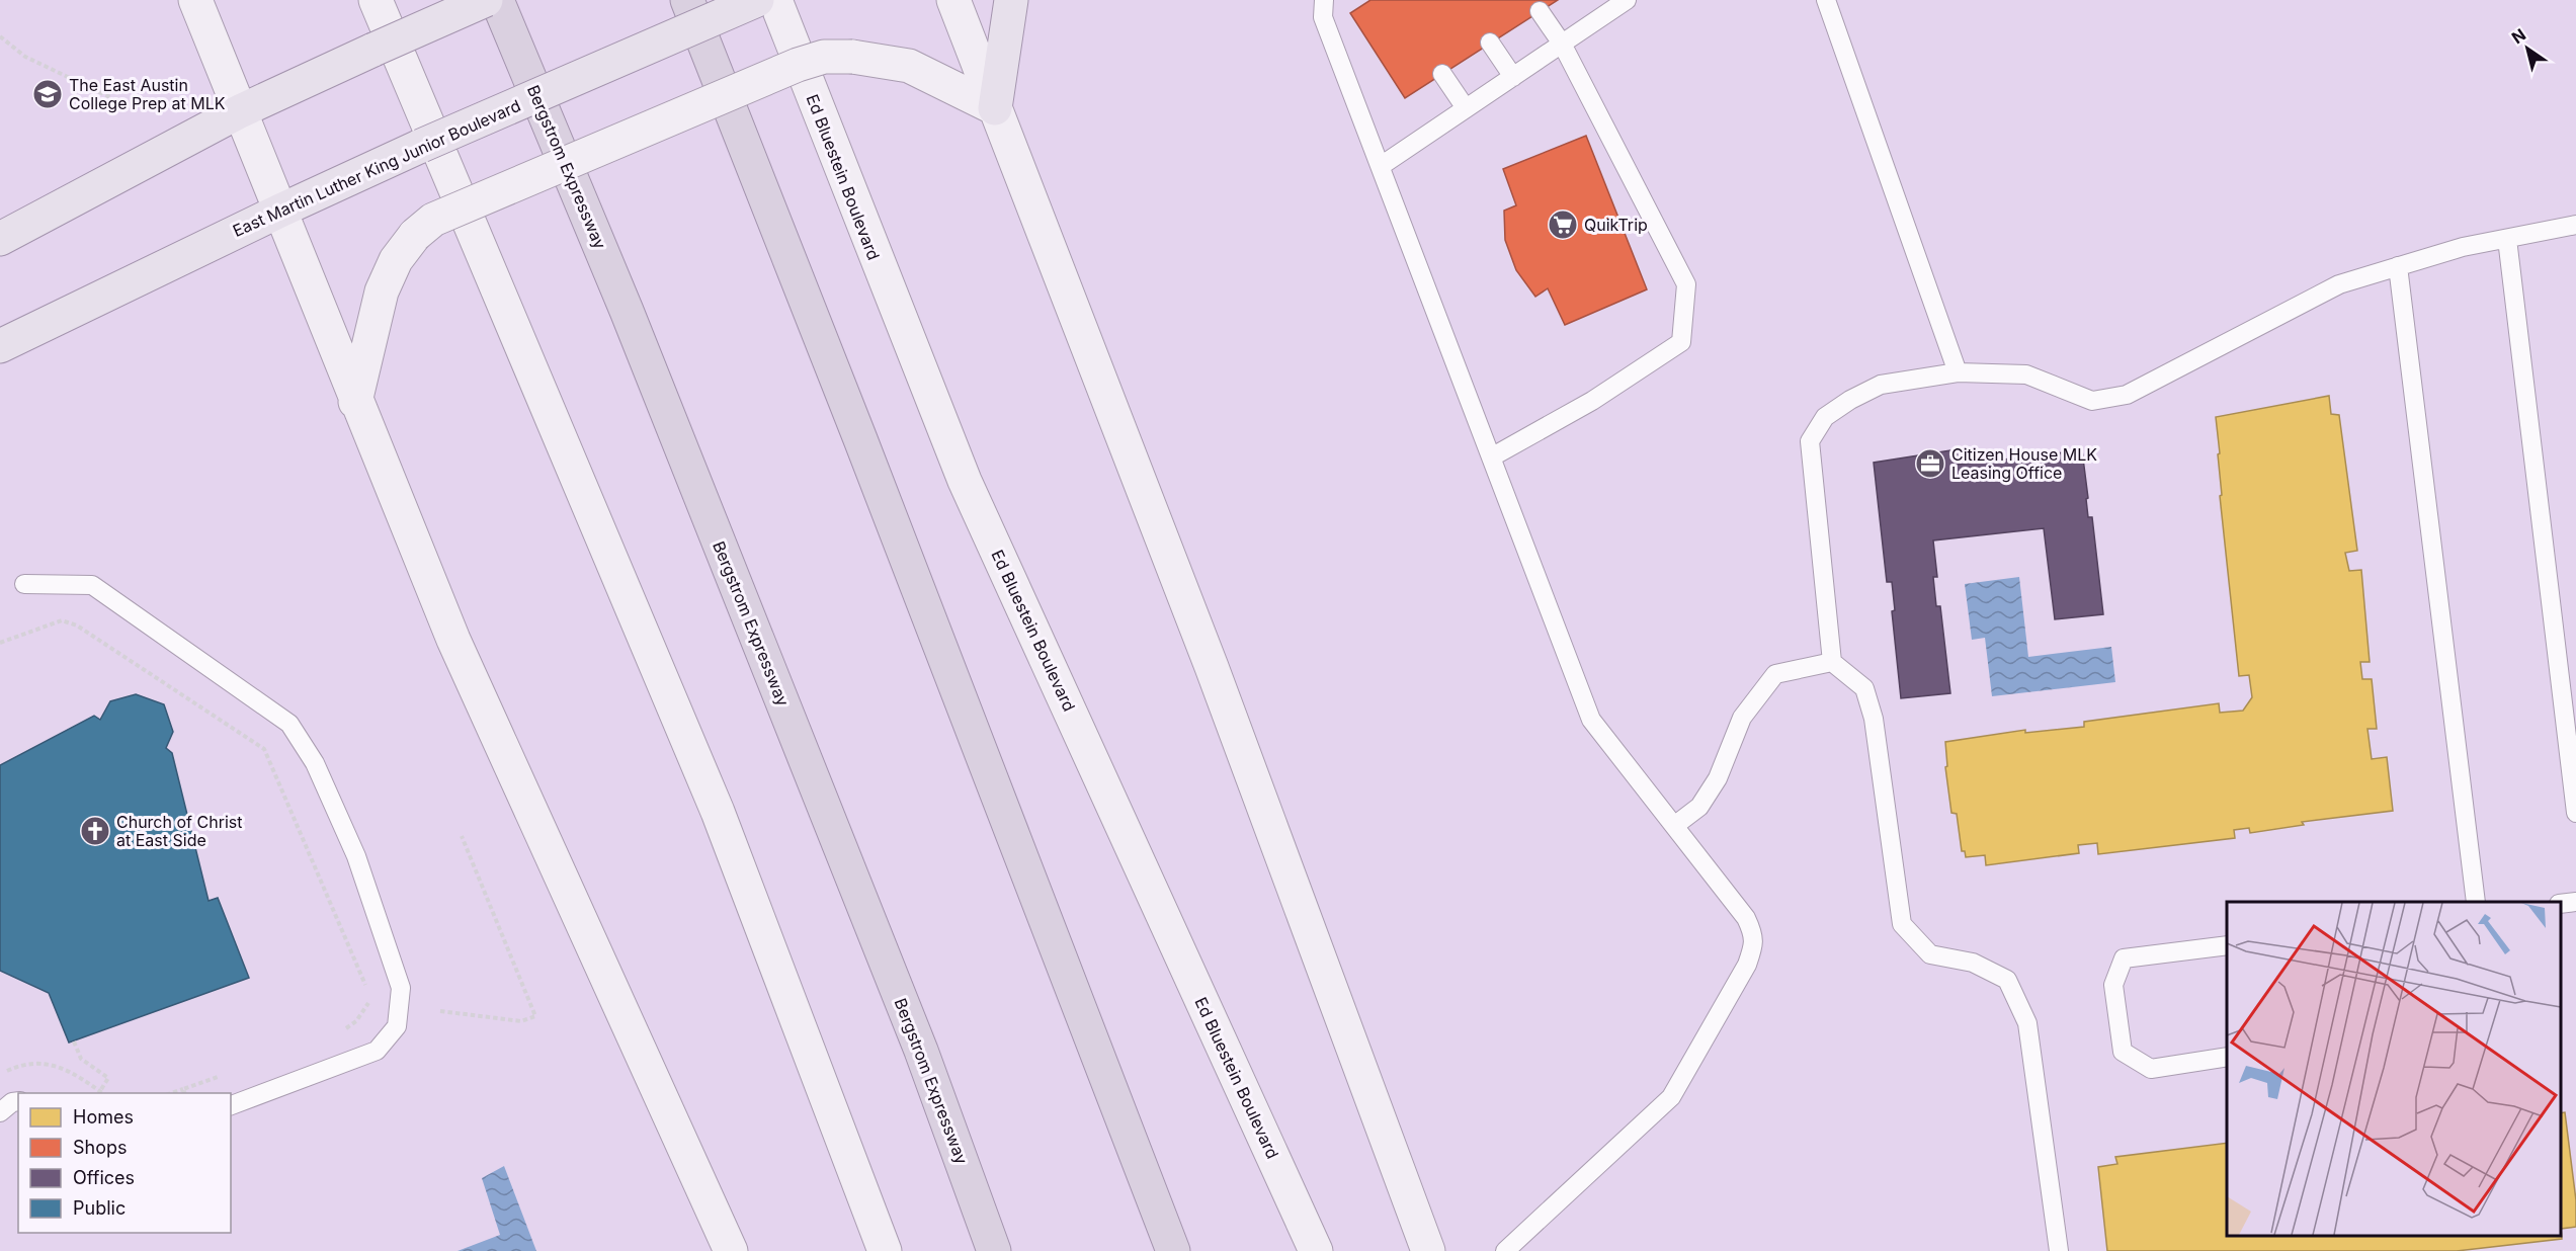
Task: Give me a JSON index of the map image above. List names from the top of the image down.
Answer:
{
  "streets": {
    "highway": ["Bergstrom Expressway"],
    "main road": ["East Martin Luther King Junior Boulevard", "Ed Bluestein Boulevard"]
  },
  "places": {
    "school or university": ["The East Austin College Prep at MLK"],
    "supermarket": ["QuikTrip"],
    "office": ["Citizen House MLK Leasing Office"],
    "church": ["Church of Christ at East Side"]
  },
  "legend": [
    "Homes",
    "Shops",
    "Offices",
    "Public"
  ],
  "north": "top left"
}
